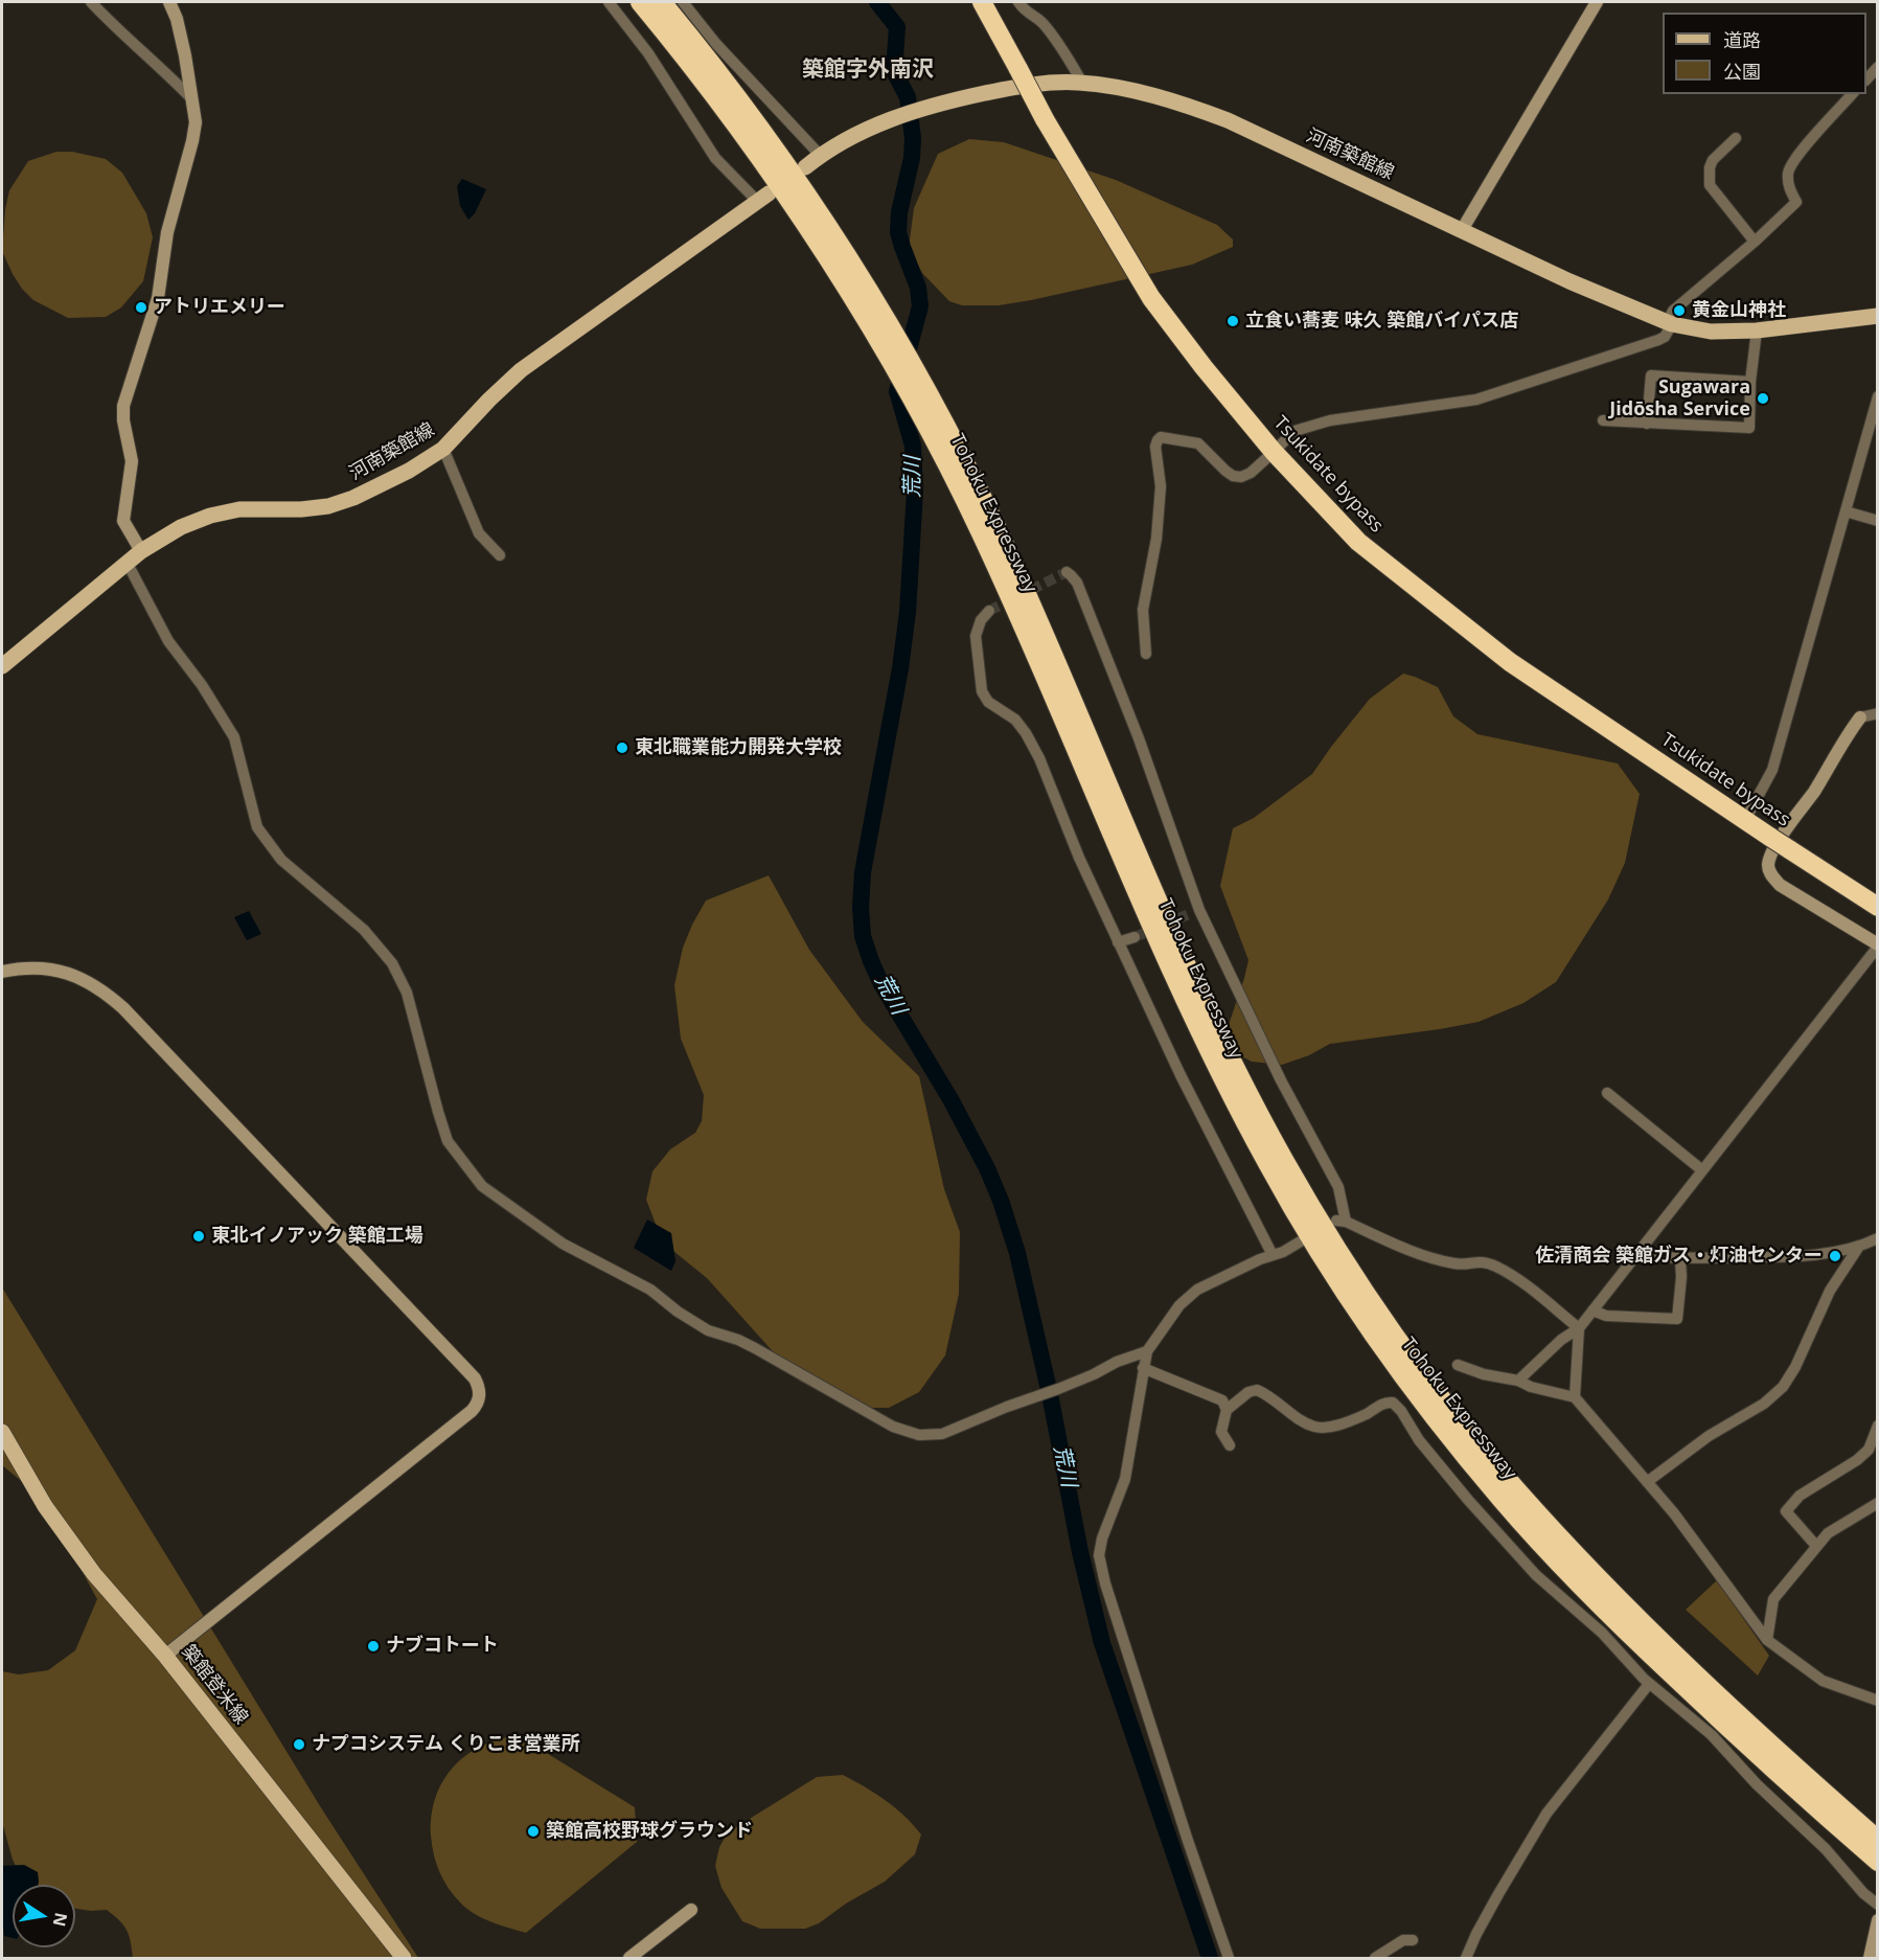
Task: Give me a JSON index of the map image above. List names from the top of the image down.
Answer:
{
  "streets": {
    "highway": ["Tsukidate bypass", "Tohoku Expressway"],
    "main road": ["河南築館線", "築館登米線"]
  },
  "districts": ["築館字外南沢"],
  "water": ["荒川"],
  "places": [
    "アトリエメリー",
    "黄金山神社",
    "立食い蕎麦 味久 築館バイパス店",
    "Sugawara Jidōsha Service",
    "東北職業能力開発大学校",
    "東北イノアック 築館工場",
    "佐清商会 築館ガス・灯油センター",
    "ナブコトート",
    "ナプコシステム くりこま営業所",
    "築館高校野球グラウンド"
  ],
  "legend": ["道路", "公園"],
  "north": "right"
}
